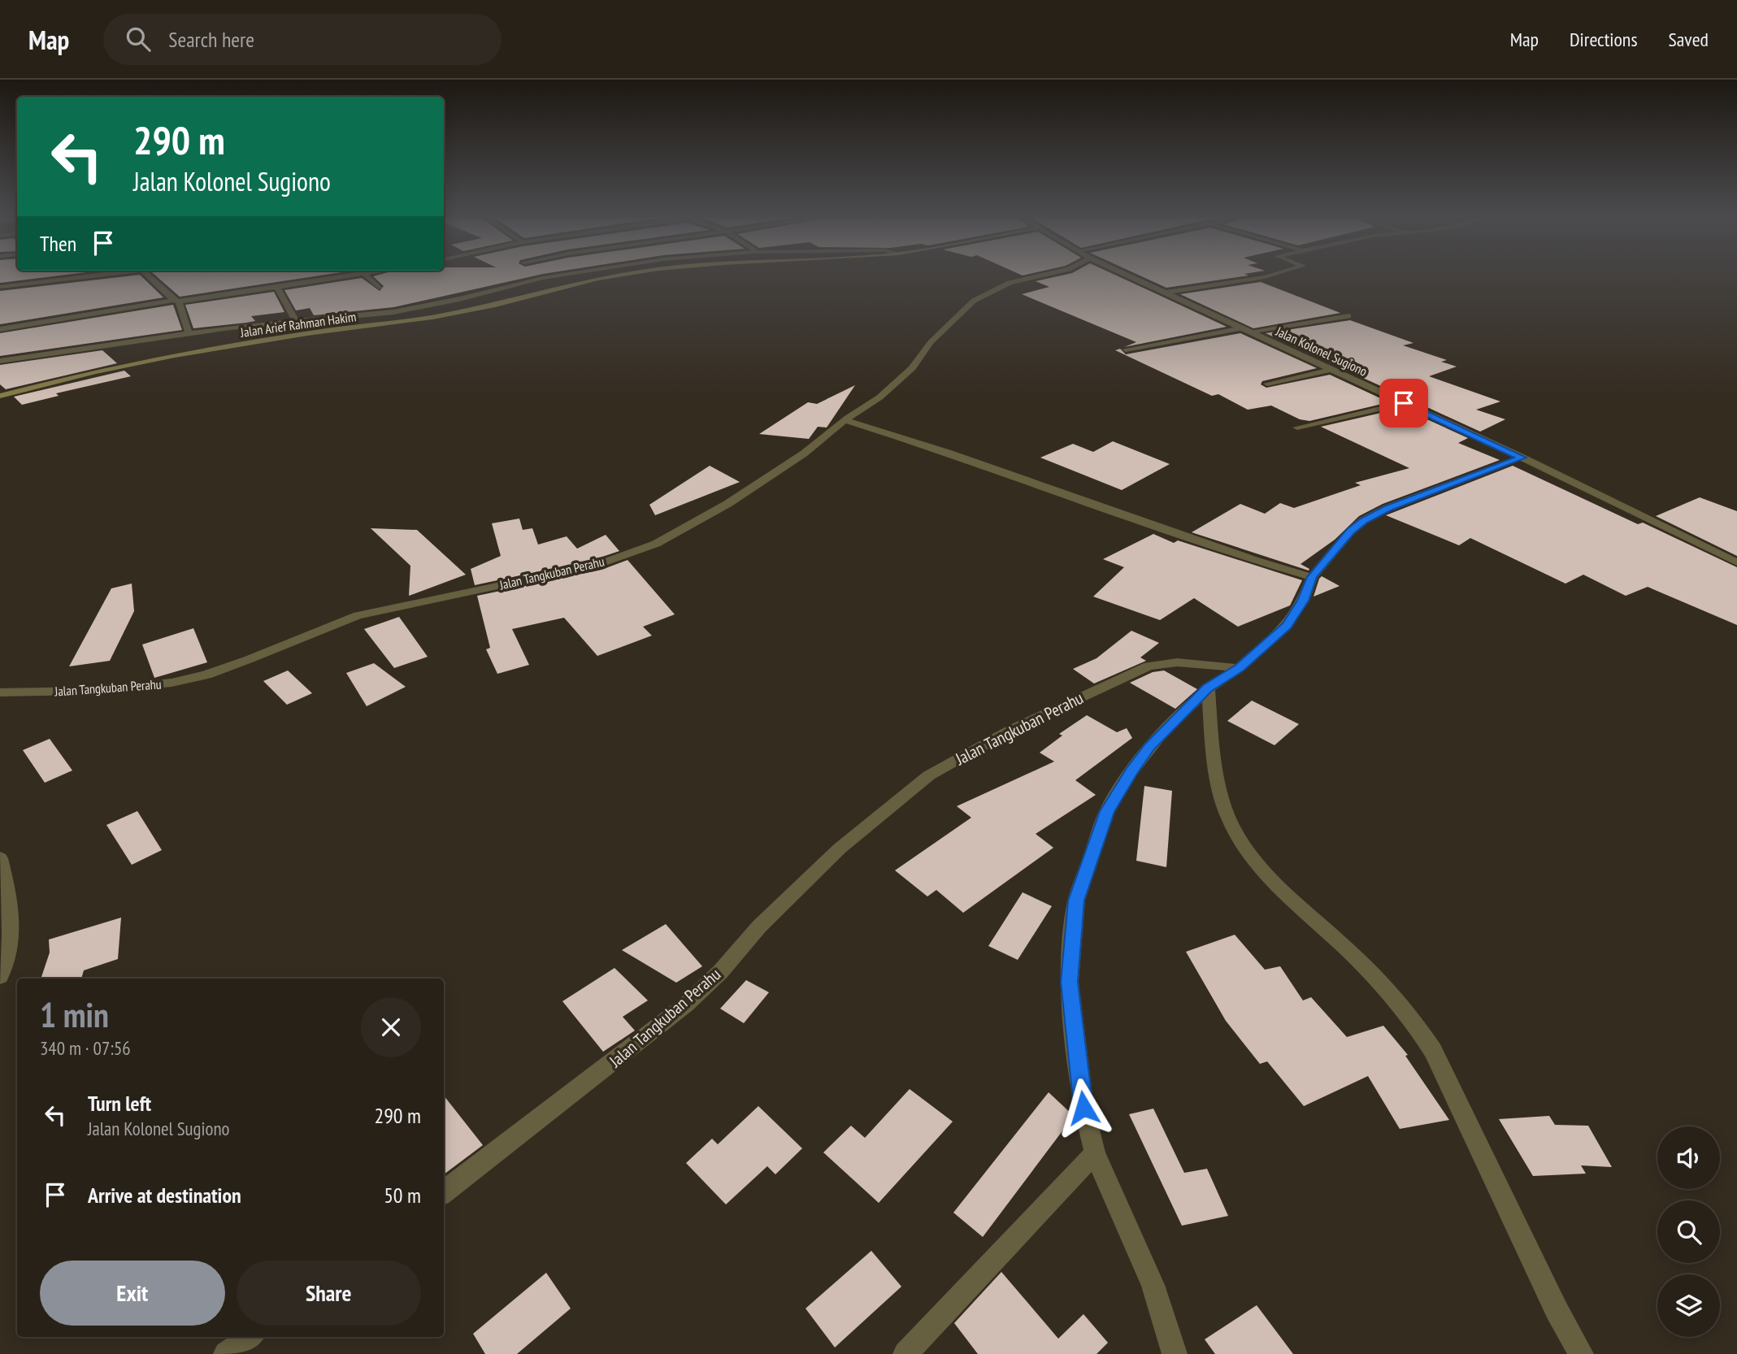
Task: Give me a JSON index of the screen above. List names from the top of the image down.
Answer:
{
  "streets": {
    "main road": ["Jalan Arief Rahman Hakim"],
    "street": ["Jalan Kolonel Sugiono", "Jalan Tangkuban Perahu"]
  },
  "page": {
    "header": "Map",
    "search": "Search here",
    "nav": ["Map", "Directions", "Saved"],
    "turn": ["290 m", "Jalan Kolonel Sugiono"],
    "then": "Then",
    "heading": ["1 min", "340 m · 07:56"],
    "list": [
      {
        "name": "Turn left",
        "note": "Jalan Kolonel Sugiono",
        "value": "290 m"
      },
      {
        "name": "Arrive at destination",
        "value": "50 m"
      }
    ],
    "buttons": ["Exit", "Share"]
  }
}
